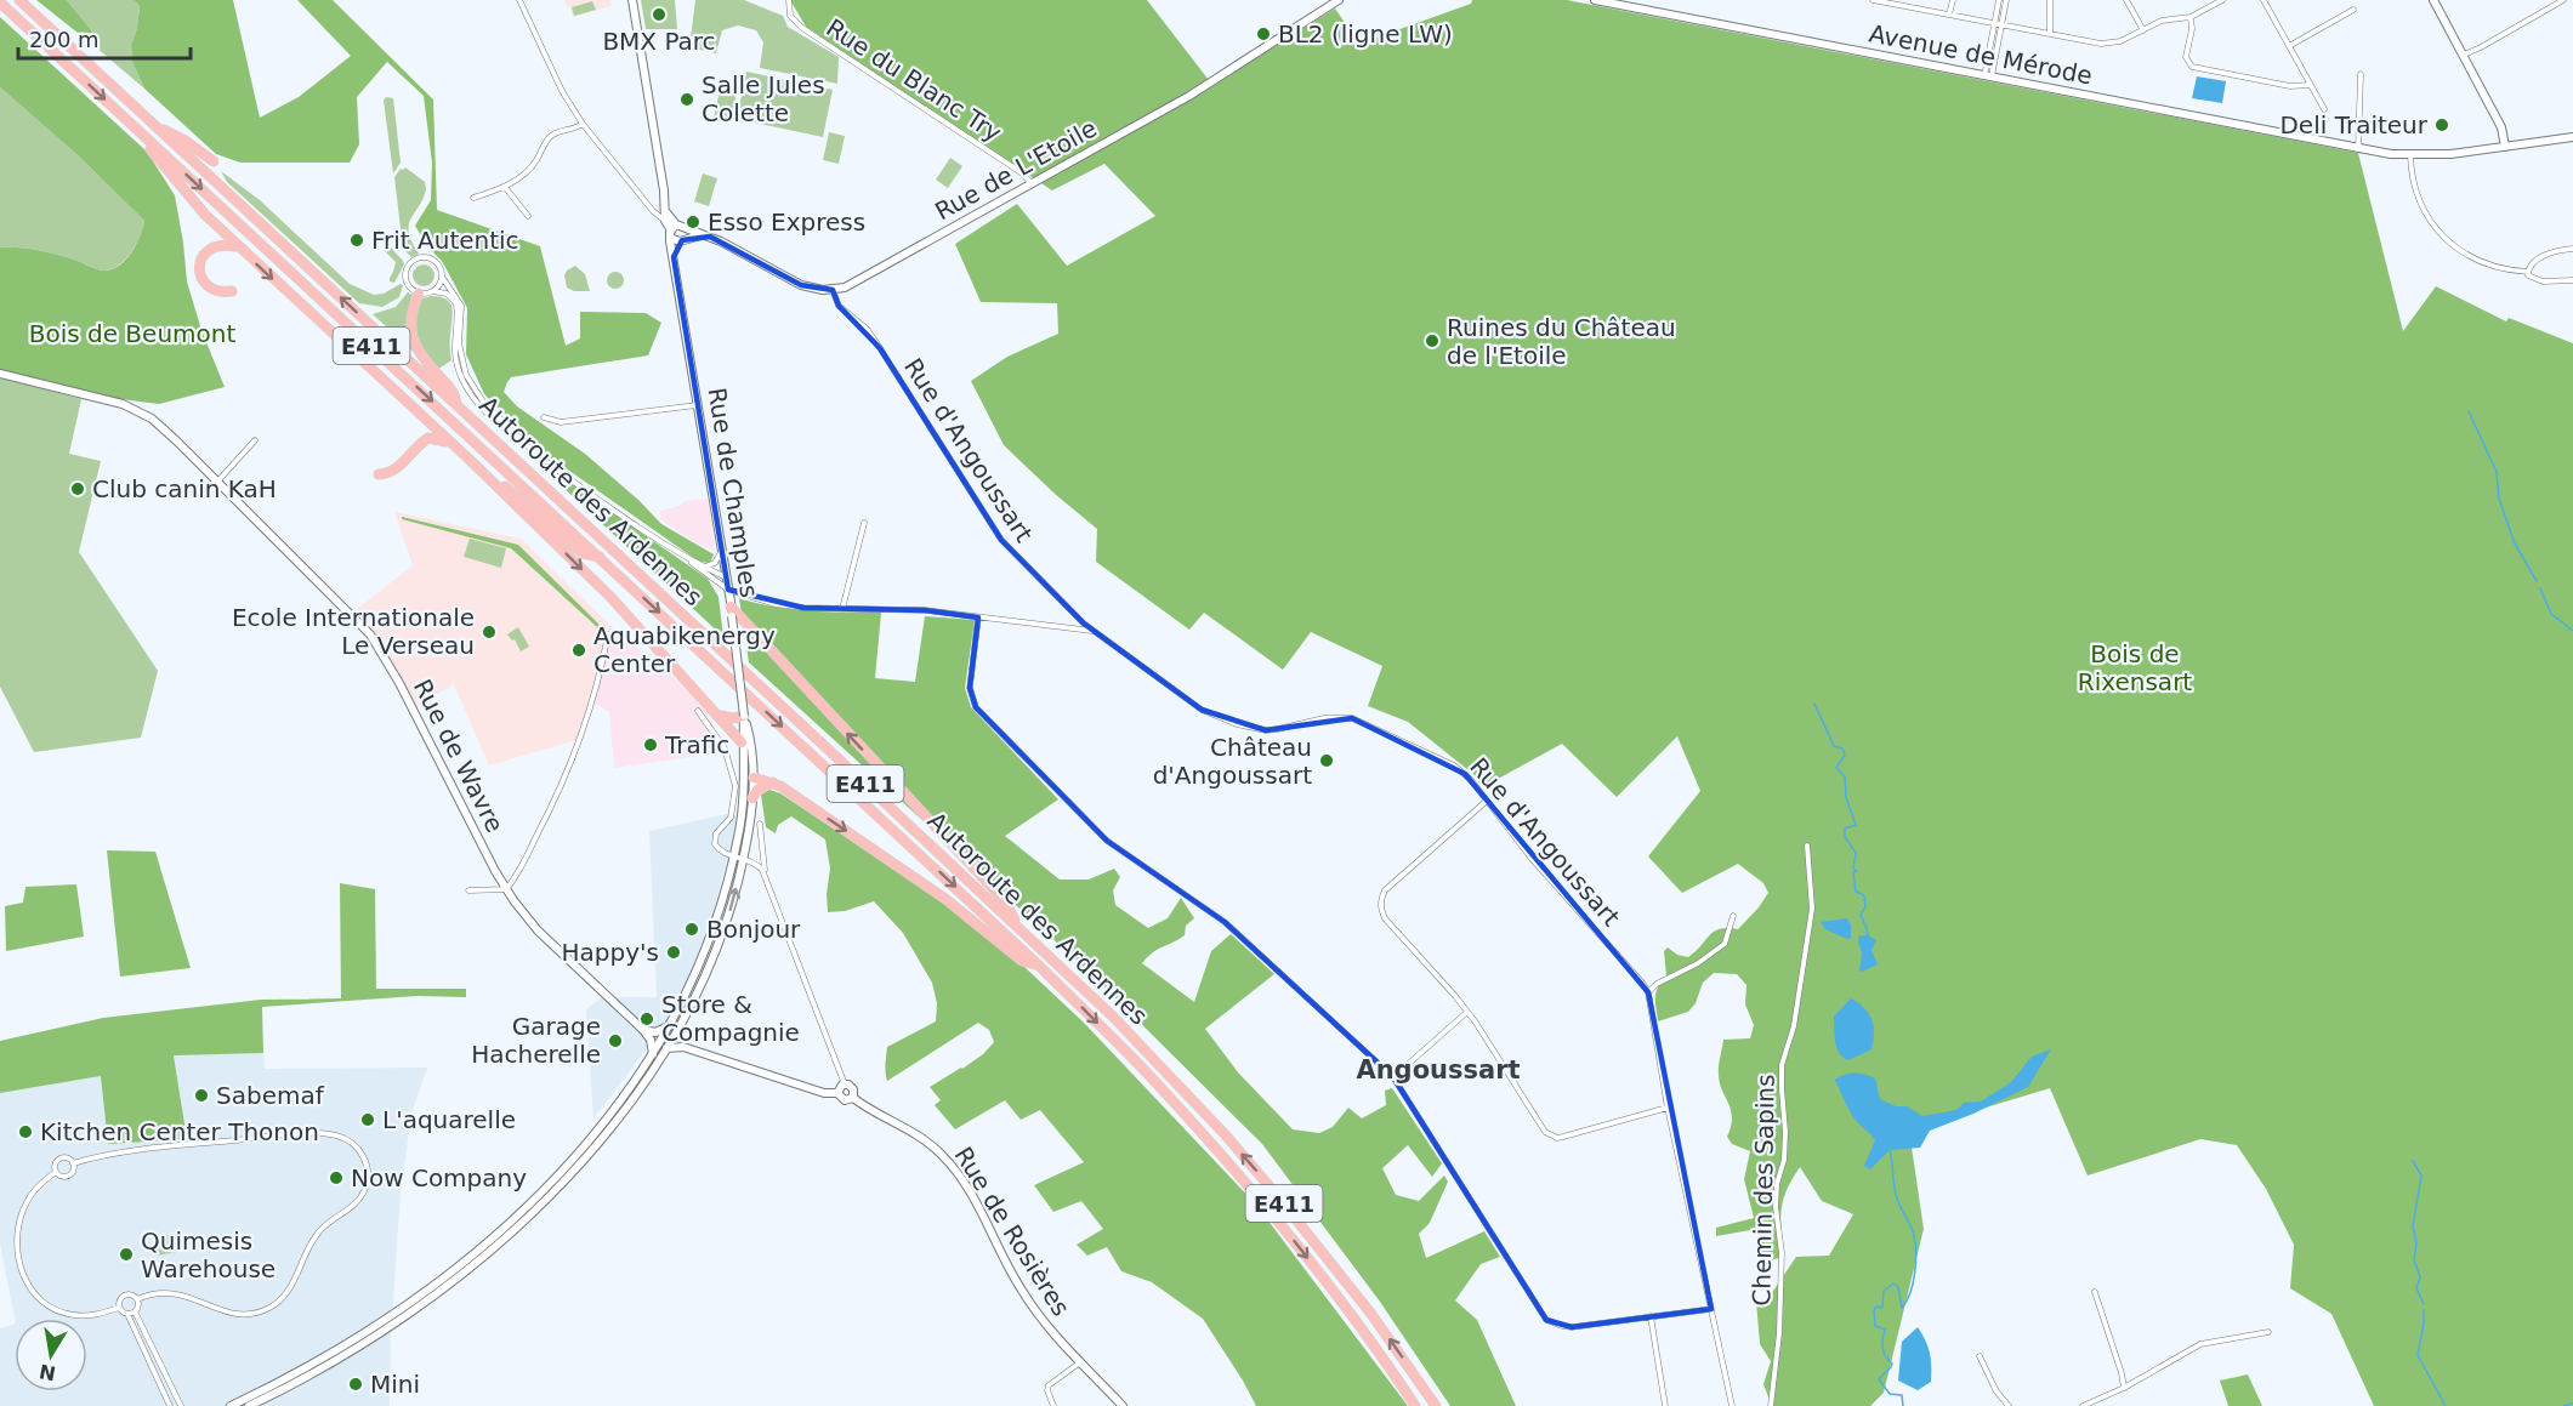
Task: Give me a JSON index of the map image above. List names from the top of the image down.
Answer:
{
  "streets": {
    "highway": ["E411", "Autoroute des Ardennes"],
    "street": [
      "Avenue de Mérode",
      "Rue du Blanc Try",
      "Rue de L'Etoile",
      "Rue d'Angoussart",
      "Rue de Champles",
      "Rue de Wavre",
      "Chemin des Sapins",
      "Rue de Rosières"
    ]
  },
  "crossings": [
    ["Rue du Blanc Try", "Rue de L'Etoile"],
    ["Rue de L'Etoile", "Rue d'Angoussart"]
  ],
  "districts": ["Angoussart"],
  "parks": ["Bois de Beumont", "Bois de Rixensart"],
  "places": [
    "BMX Parc",
    "BL2 (ligne LW)",
    "Salle Jules Colette",
    "Deli Traiteur",
    "Esso Express",
    "Frit Autentic",
    "Ruines du Château de l'Etoile",
    "Club canin KaH",
    "Ecole Internationale Le Verseau",
    "Aquabikenergy Center",
    "Trafic",
    "Château d'Angoussart",
    "Bonjour",
    "Happy's",
    "Store & Compagnie",
    "Garage Hacherelle",
    "Sabemaf",
    "L'aquarelle",
    "Kitchen Center Thonon",
    "Now Company",
    "Quimesis Warehouse",
    "Mini"
  ],
  "scale_bar": "200 m",
  "north": "bottom"
}
